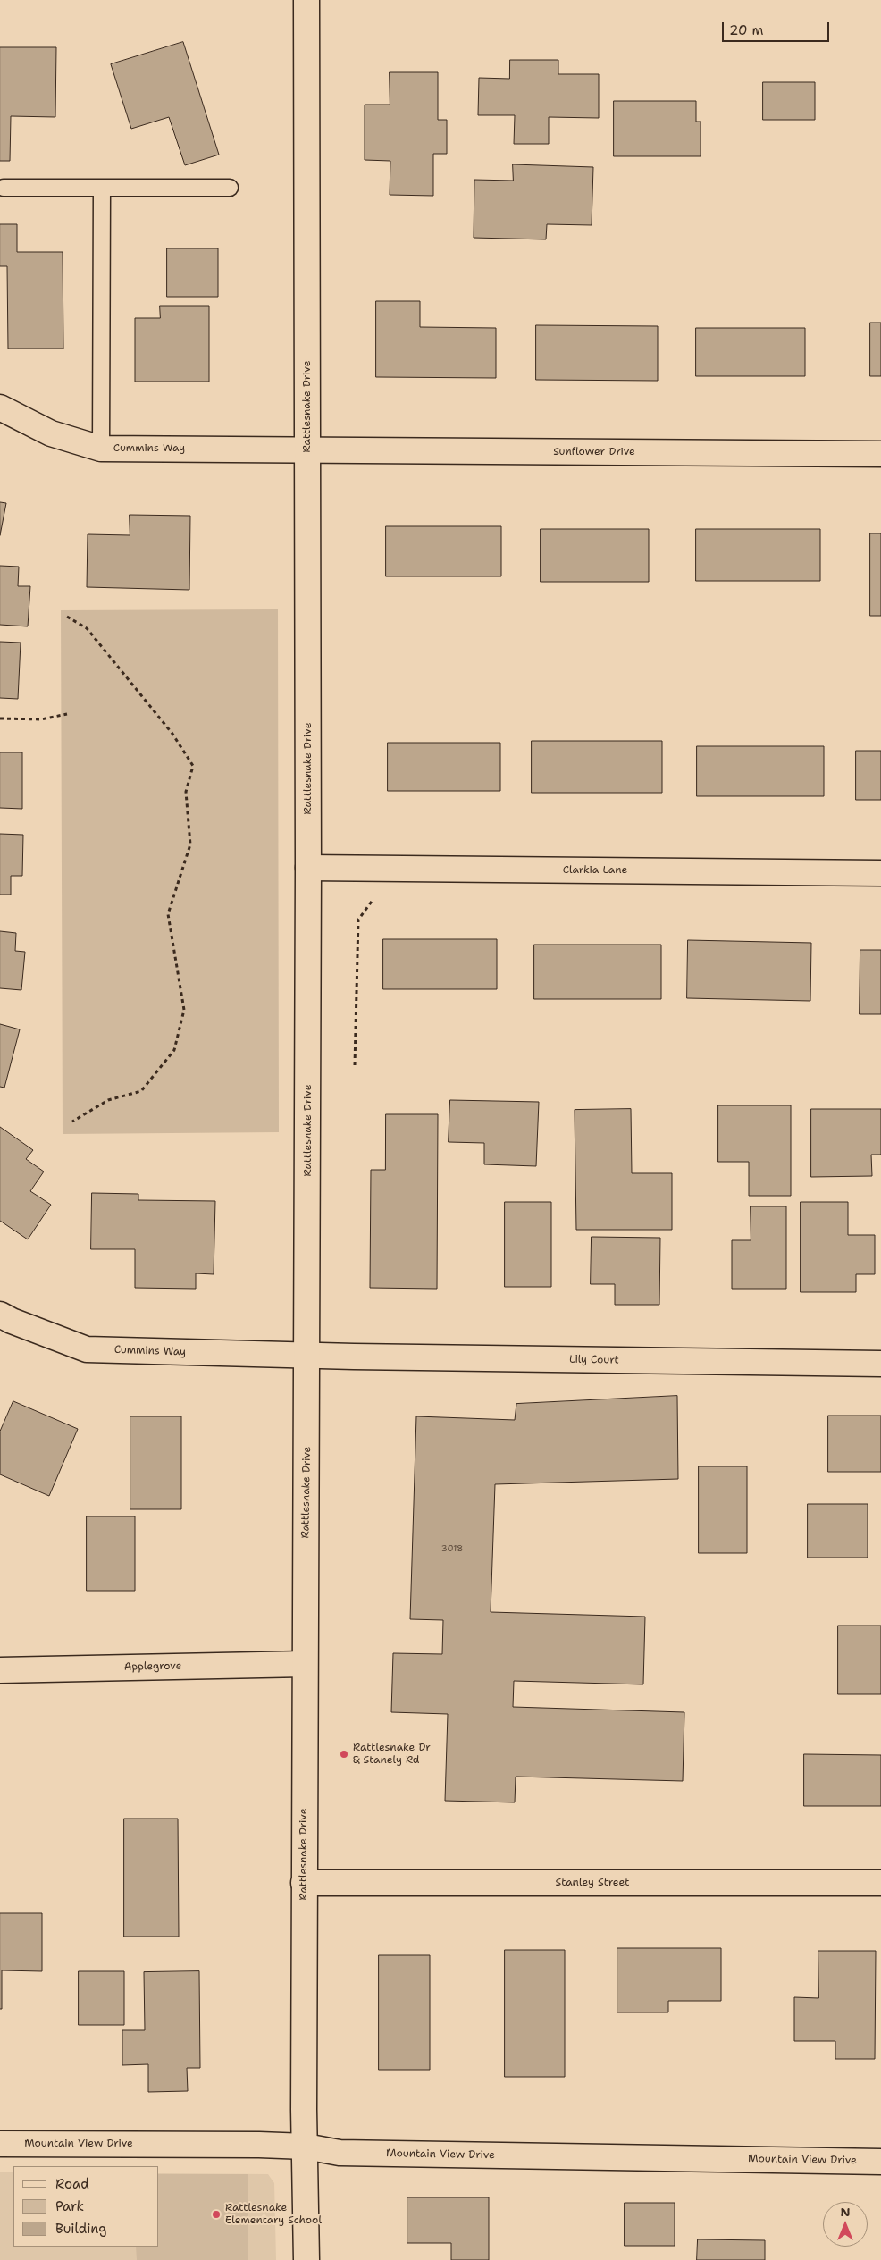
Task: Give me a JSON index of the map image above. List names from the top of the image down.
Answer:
{
  "streets": {
    "street": [
      "Rattlesnake Drive",
      "Cummins Way",
      "Sunflower Drive",
      "Clarkia Lane",
      "Lily Court",
      "Applegrove",
      "Stanley Street",
      "Mountain View Drive"
    ]
  },
  "crossings": [
    ["Rattlesnake Drive", "Cummins Way"],
    ["Rattlesnake Drive", "Sunflower Drive"],
    ["Rattlesnake Drive", "Clarkia Lane"],
    ["Rattlesnake Drive", "Lily Court"],
    ["Rattlesnake Drive", "Applegrove"],
    ["Rattlesnake Drive", "Stanley Street"],
    ["Rattlesnake Drive", "Mountain View Drive"],
    ["Cummins Way", "Sunflower Drive"],
    ["Cummins Way", "Lily Court"]
  ],
  "places": ["Rattlesnake Dr & Stanely Rd", "Rattlesnake Elementary School"],
  "house_numbers": ["3018"],
  "legend": ["Road", "Park", "Building"],
  "scale_bar": "20 m",
  "north": "top"
}
